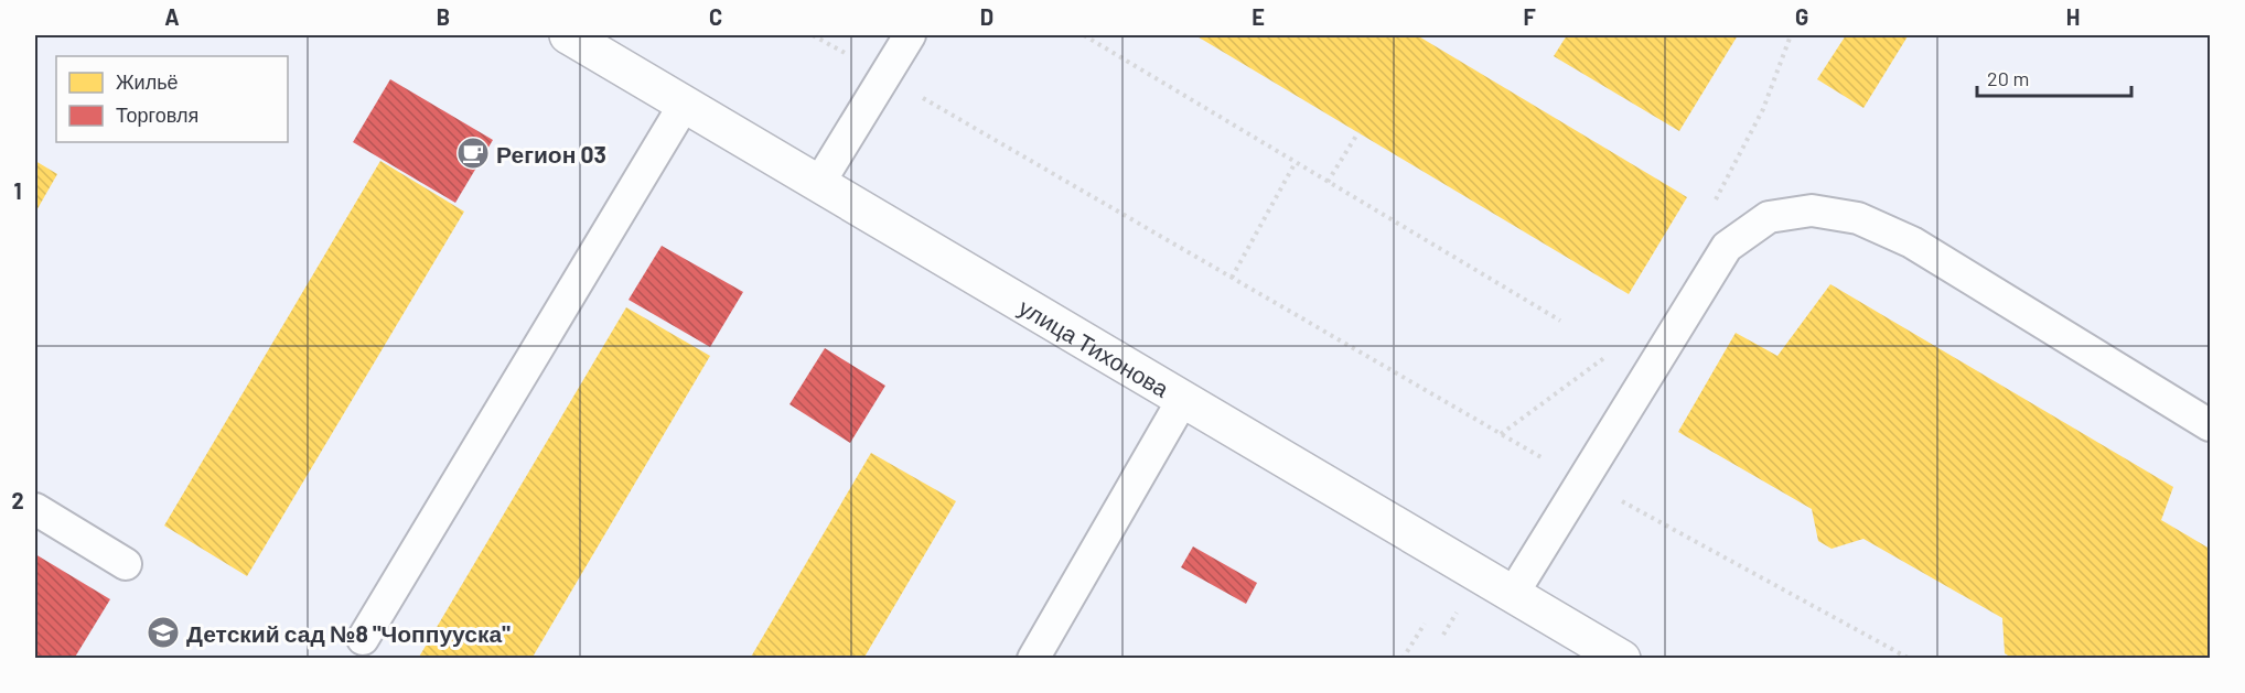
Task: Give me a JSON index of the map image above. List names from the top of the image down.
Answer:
{
  "streets": {
    "main road": ["улица Тихонова"]
  },
  "places": {
    "cafe": ["Регион 03"],
    "school or university": ["Детский сад №8 \"Чоппууска\""]
  },
  "legend": ["Жильё", "Торговля"],
  "scale_bar": "20 m",
  "grid": {
    "columns": [
      "A",
      "B",
      "C",
      "D",
      "E",
      "F",
      "G",
      "H"
    ],
    "rows": ["1", "2"]
  }
}
